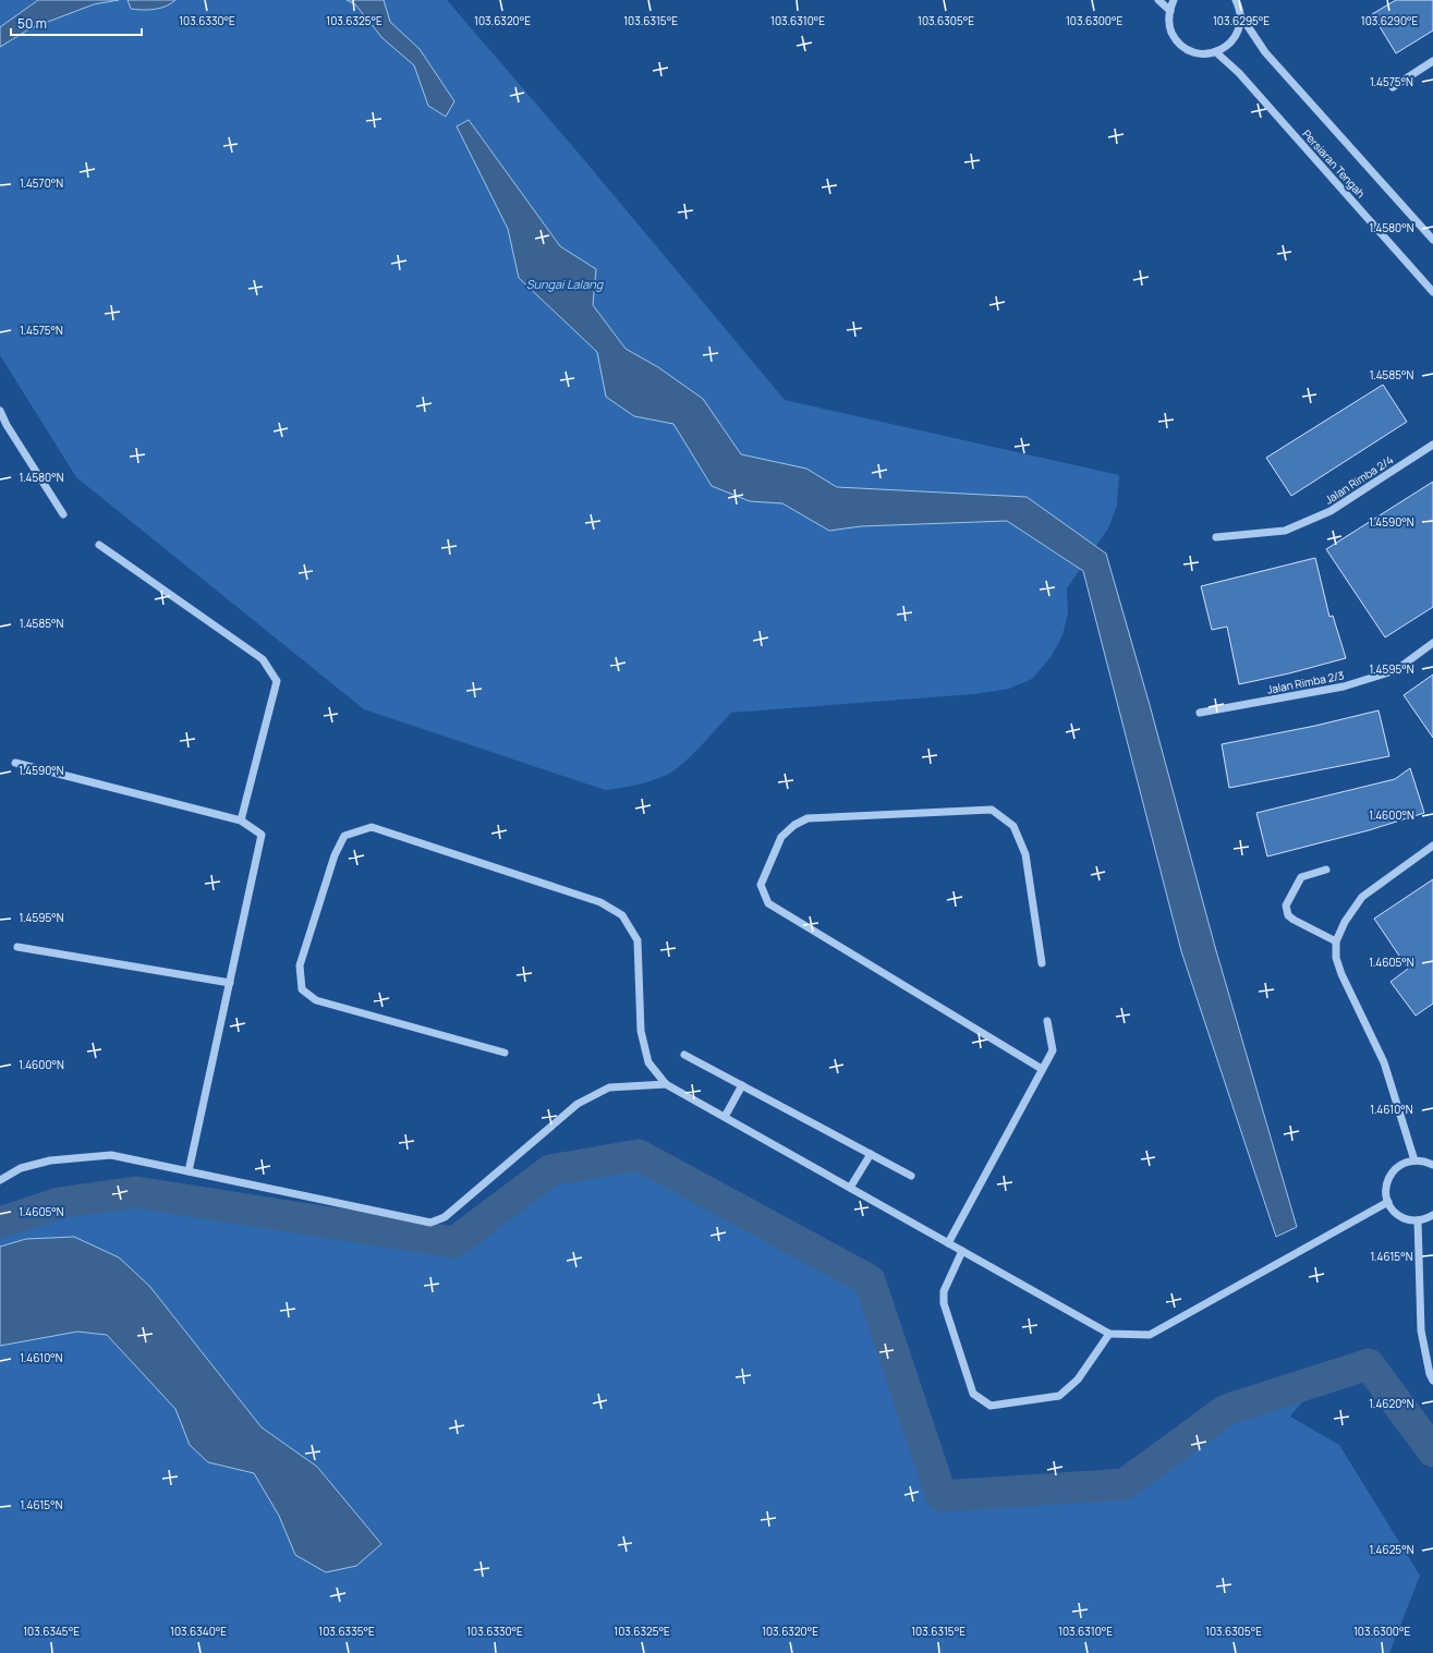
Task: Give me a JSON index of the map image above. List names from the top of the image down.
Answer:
{
  "streets": {
    "street": ["Persiaran Tengah", "Jalan Rimba 2/4", "Jalan Rimba 2/3"]
  },
  "water": ["Sungai Lalang"],
  "scale_bar": "50 m",
  "coordinates": [
    "103.6330°E",
    "103.6325°E",
    "103.6320°E",
    "103.6315°E",
    "103.6310°E",
    "103.6305°E",
    "103.6300°E",
    "103.6295°E",
    "103.6290°E",
    "1.4575°N",
    "1.4570°N",
    "1.4580°N",
    "1.4585°N",
    "1.4590°N",
    "1.4595°N",
    "1.4600°N",
    "1.4605°N",
    "1.4610°N",
    "1.4615°N",
    "1.4620°N",
    "1.4625°N",
    "103.6345°E",
    "103.6340°E",
    "103.6335°E"
  ]
}
